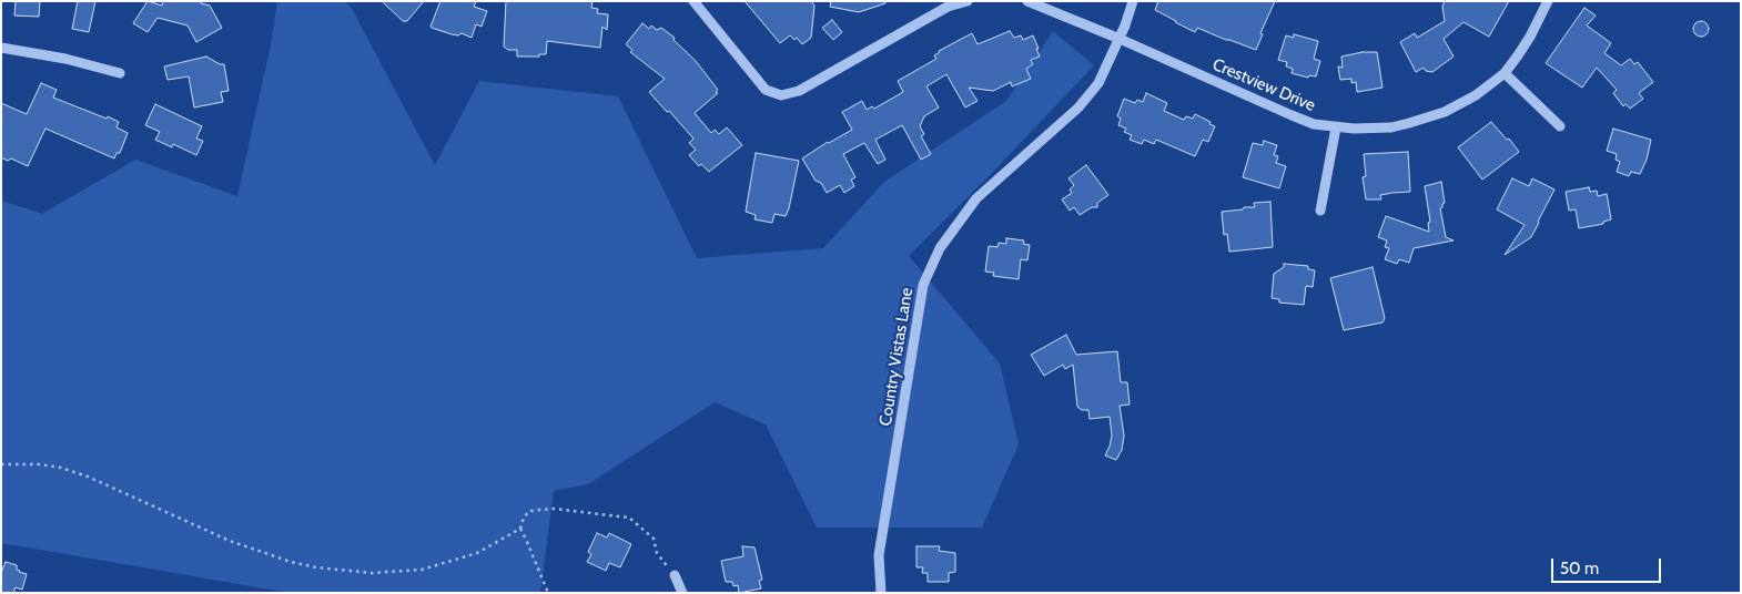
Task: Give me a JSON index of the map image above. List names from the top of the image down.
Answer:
{
  "streets": {
    "street": ["Crestview Drive", "Country Vistas Lane"]
  },
  "crossings": [
    ["Crestview Drive", "Country Vistas Lane"]
  ],
  "scale_bar": "50 m"
}
